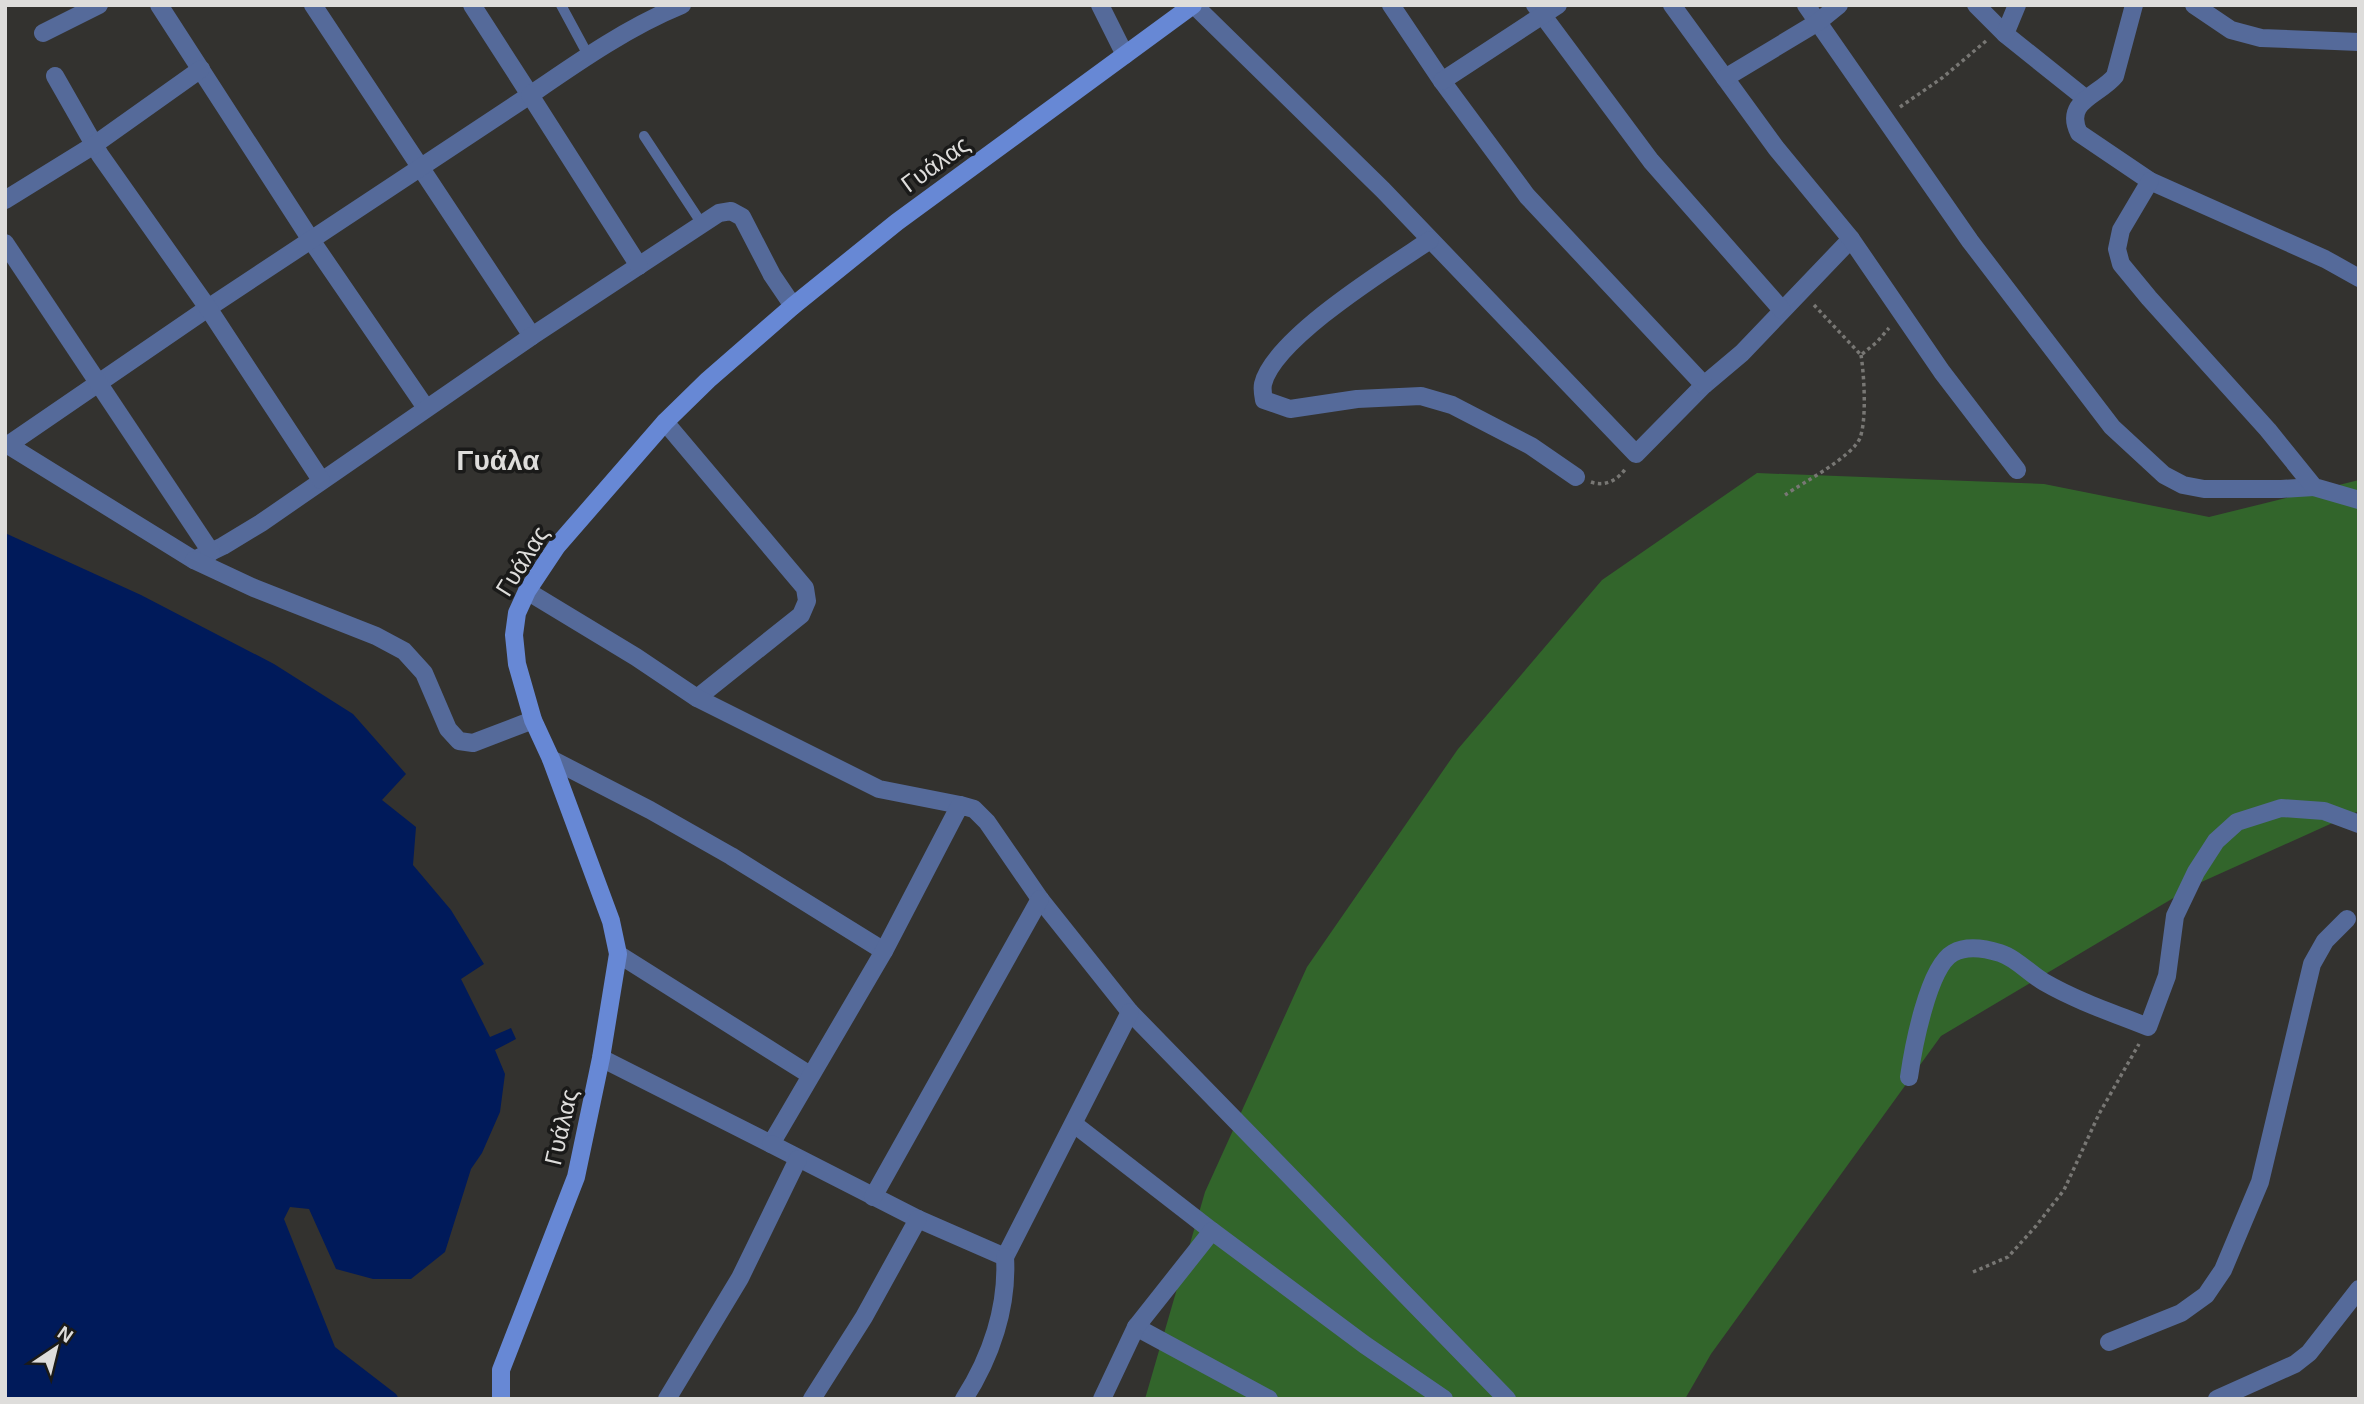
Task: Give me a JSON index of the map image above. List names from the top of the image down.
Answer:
{
  "streets": {
    "street": ["Γυάλας"]
  },
  "districts": ["Γυάλα"],
  "north": "top right"
}
